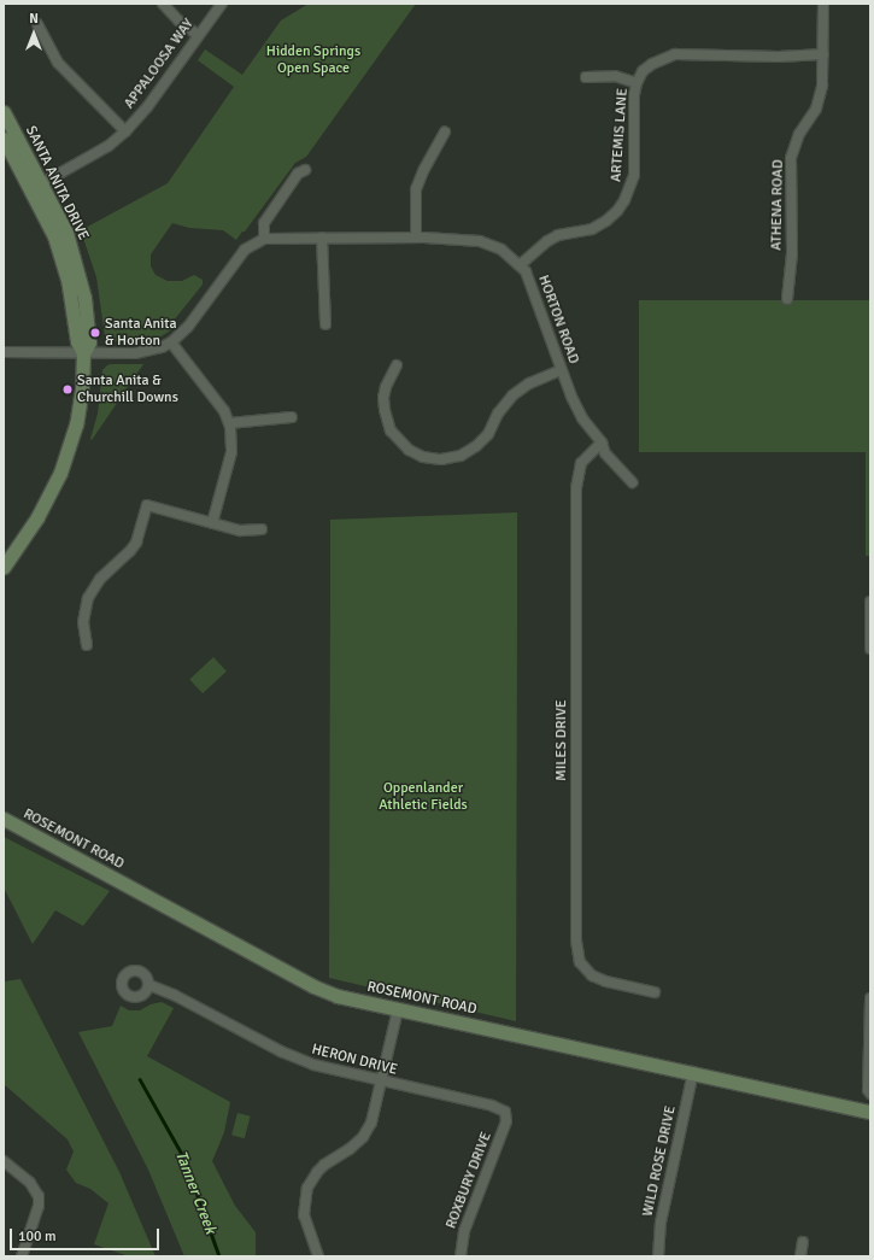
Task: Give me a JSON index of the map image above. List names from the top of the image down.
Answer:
{
  "streets": {
    "main road": ["SANTA ANITA DRIVE", "ROSEMONT ROAD"],
    "street": [
      "APPALOOSA WAY",
      "ARTEMIS LANE",
      "ATHENA ROAD",
      "HORTON ROAD",
      "MILES DRIVE",
      "HERON DRIVE",
      "WILD ROSE DRIVE",
      "ROXBURY DRIVE"
    ]
  },
  "crossings": [
    ["APPALOOSA WAY", "SANTA ANITA DRIVE"],
    ["ARTEMIS LANE", "ATHENA ROAD"],
    ["ARTEMIS LANE", "HORTON ROAD"],
    ["HORTON ROAD", "MILES DRIVE"],
    ["ROSEMONT ROAD", "WILD ROSE DRIVE"],
    ["HERON DRIVE", "ROXBURY DRIVE"]
  ],
  "water": ["Tanner Creek"],
  "parks": ["Hidden Springs Open Space", "Oppenlander Athletic Fields"],
  "places": ["Santa Anita & Horton", "Santa Anita & Churchill Downs"],
  "scale_bar": "100 m",
  "north": "top"
}
